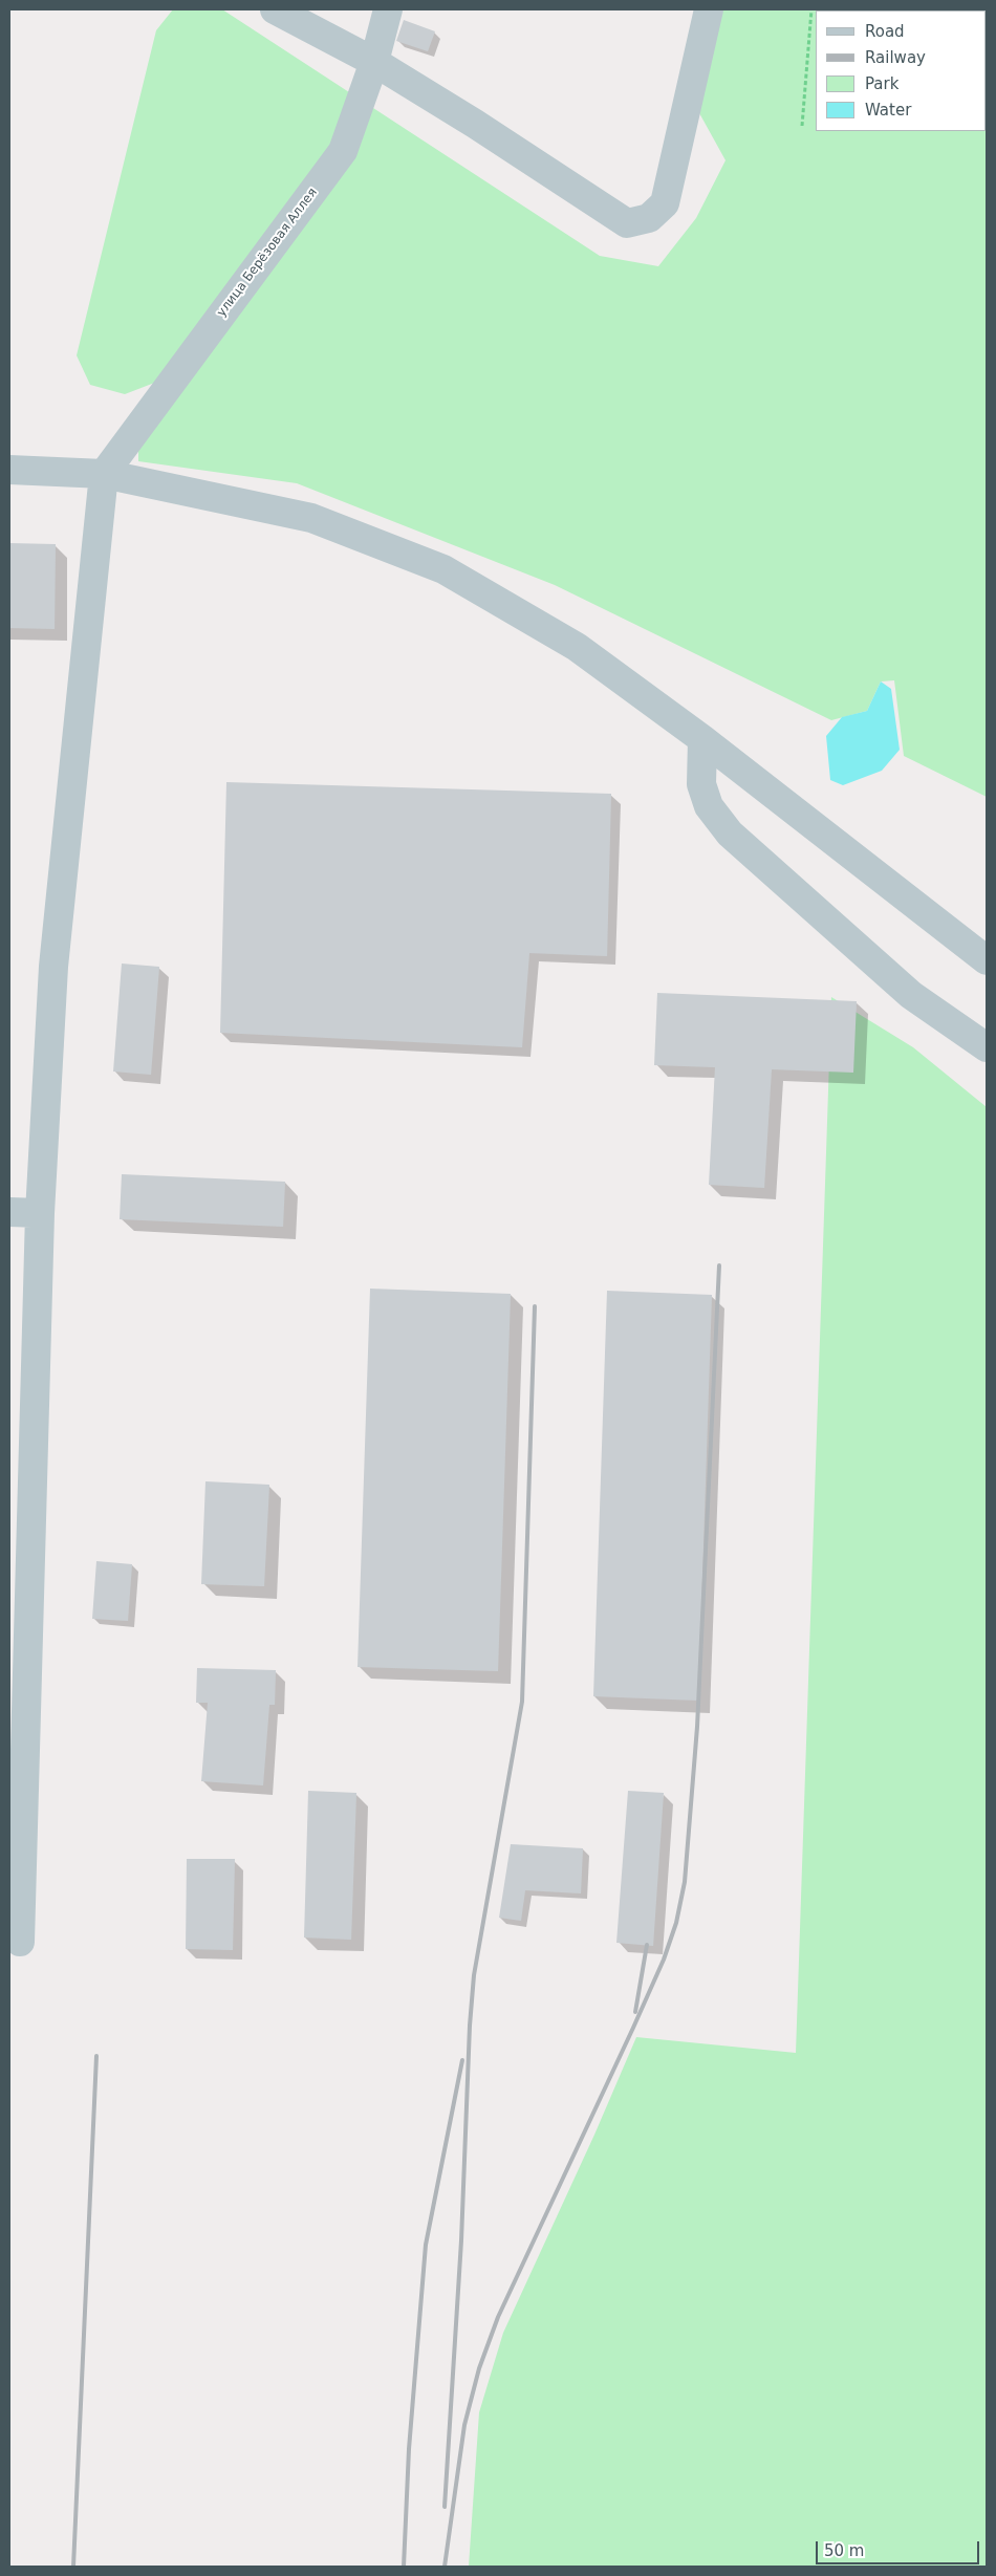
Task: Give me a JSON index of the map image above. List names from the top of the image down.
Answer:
{
  "streets": {
    "street": ["улица Берёзовая Аллея"]
  },
  "legend": [
    "Road",
    "Railway",
    "Park",
    "Water"
  ],
  "scale_bar": "50 m"
}
